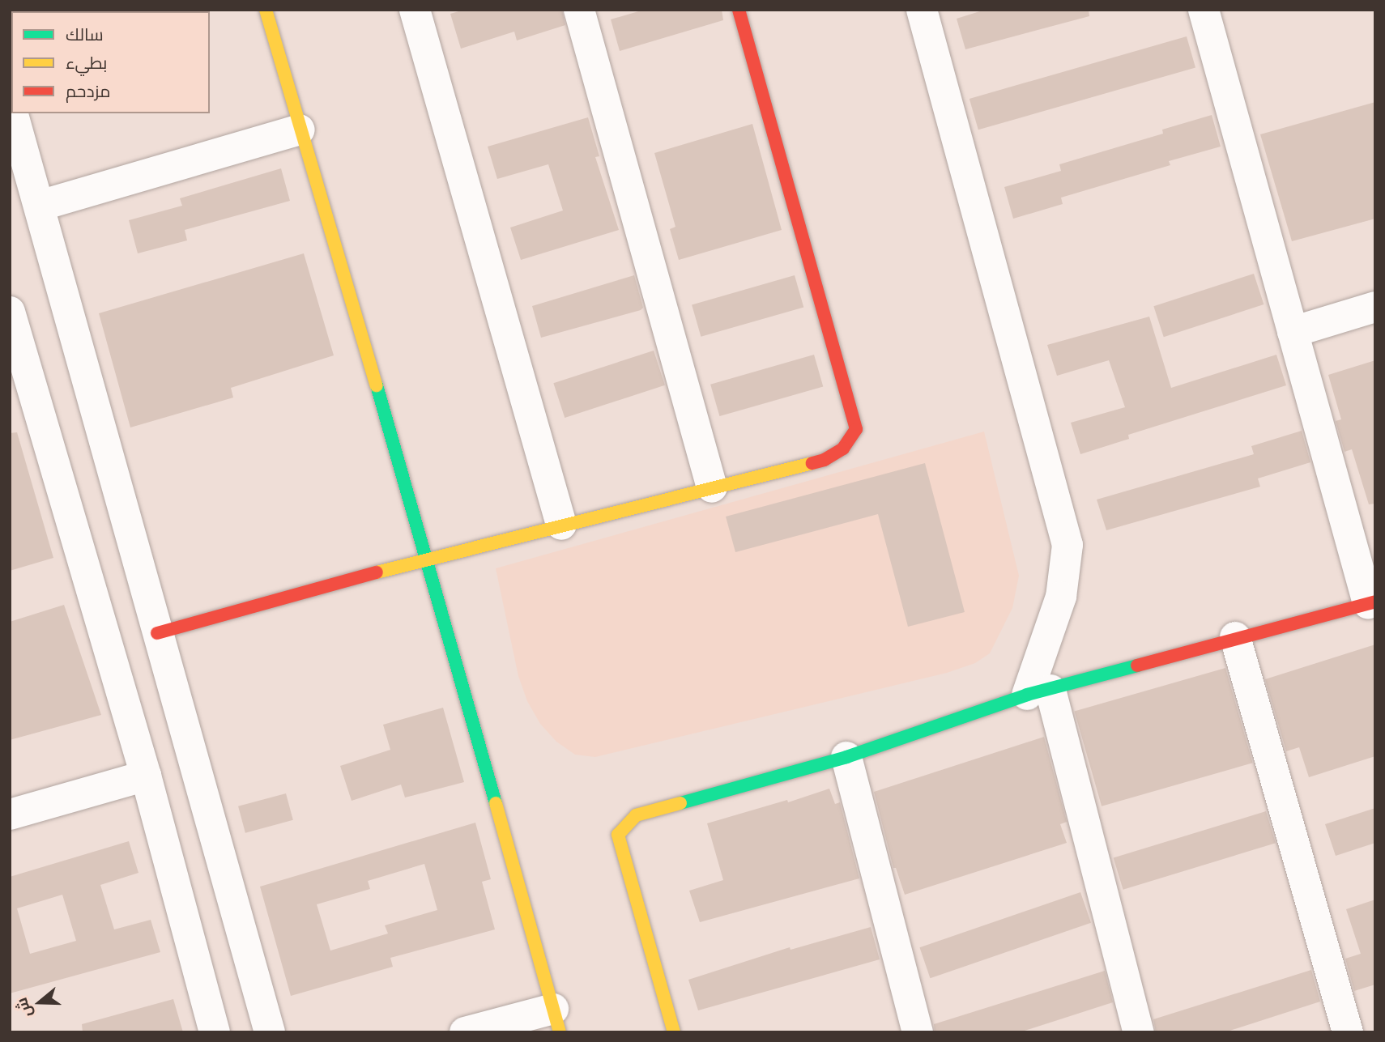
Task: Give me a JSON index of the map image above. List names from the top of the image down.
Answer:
{
  "legend": ["سالك", "بطيء", "مزدحم"],
  "north": "left"
}
